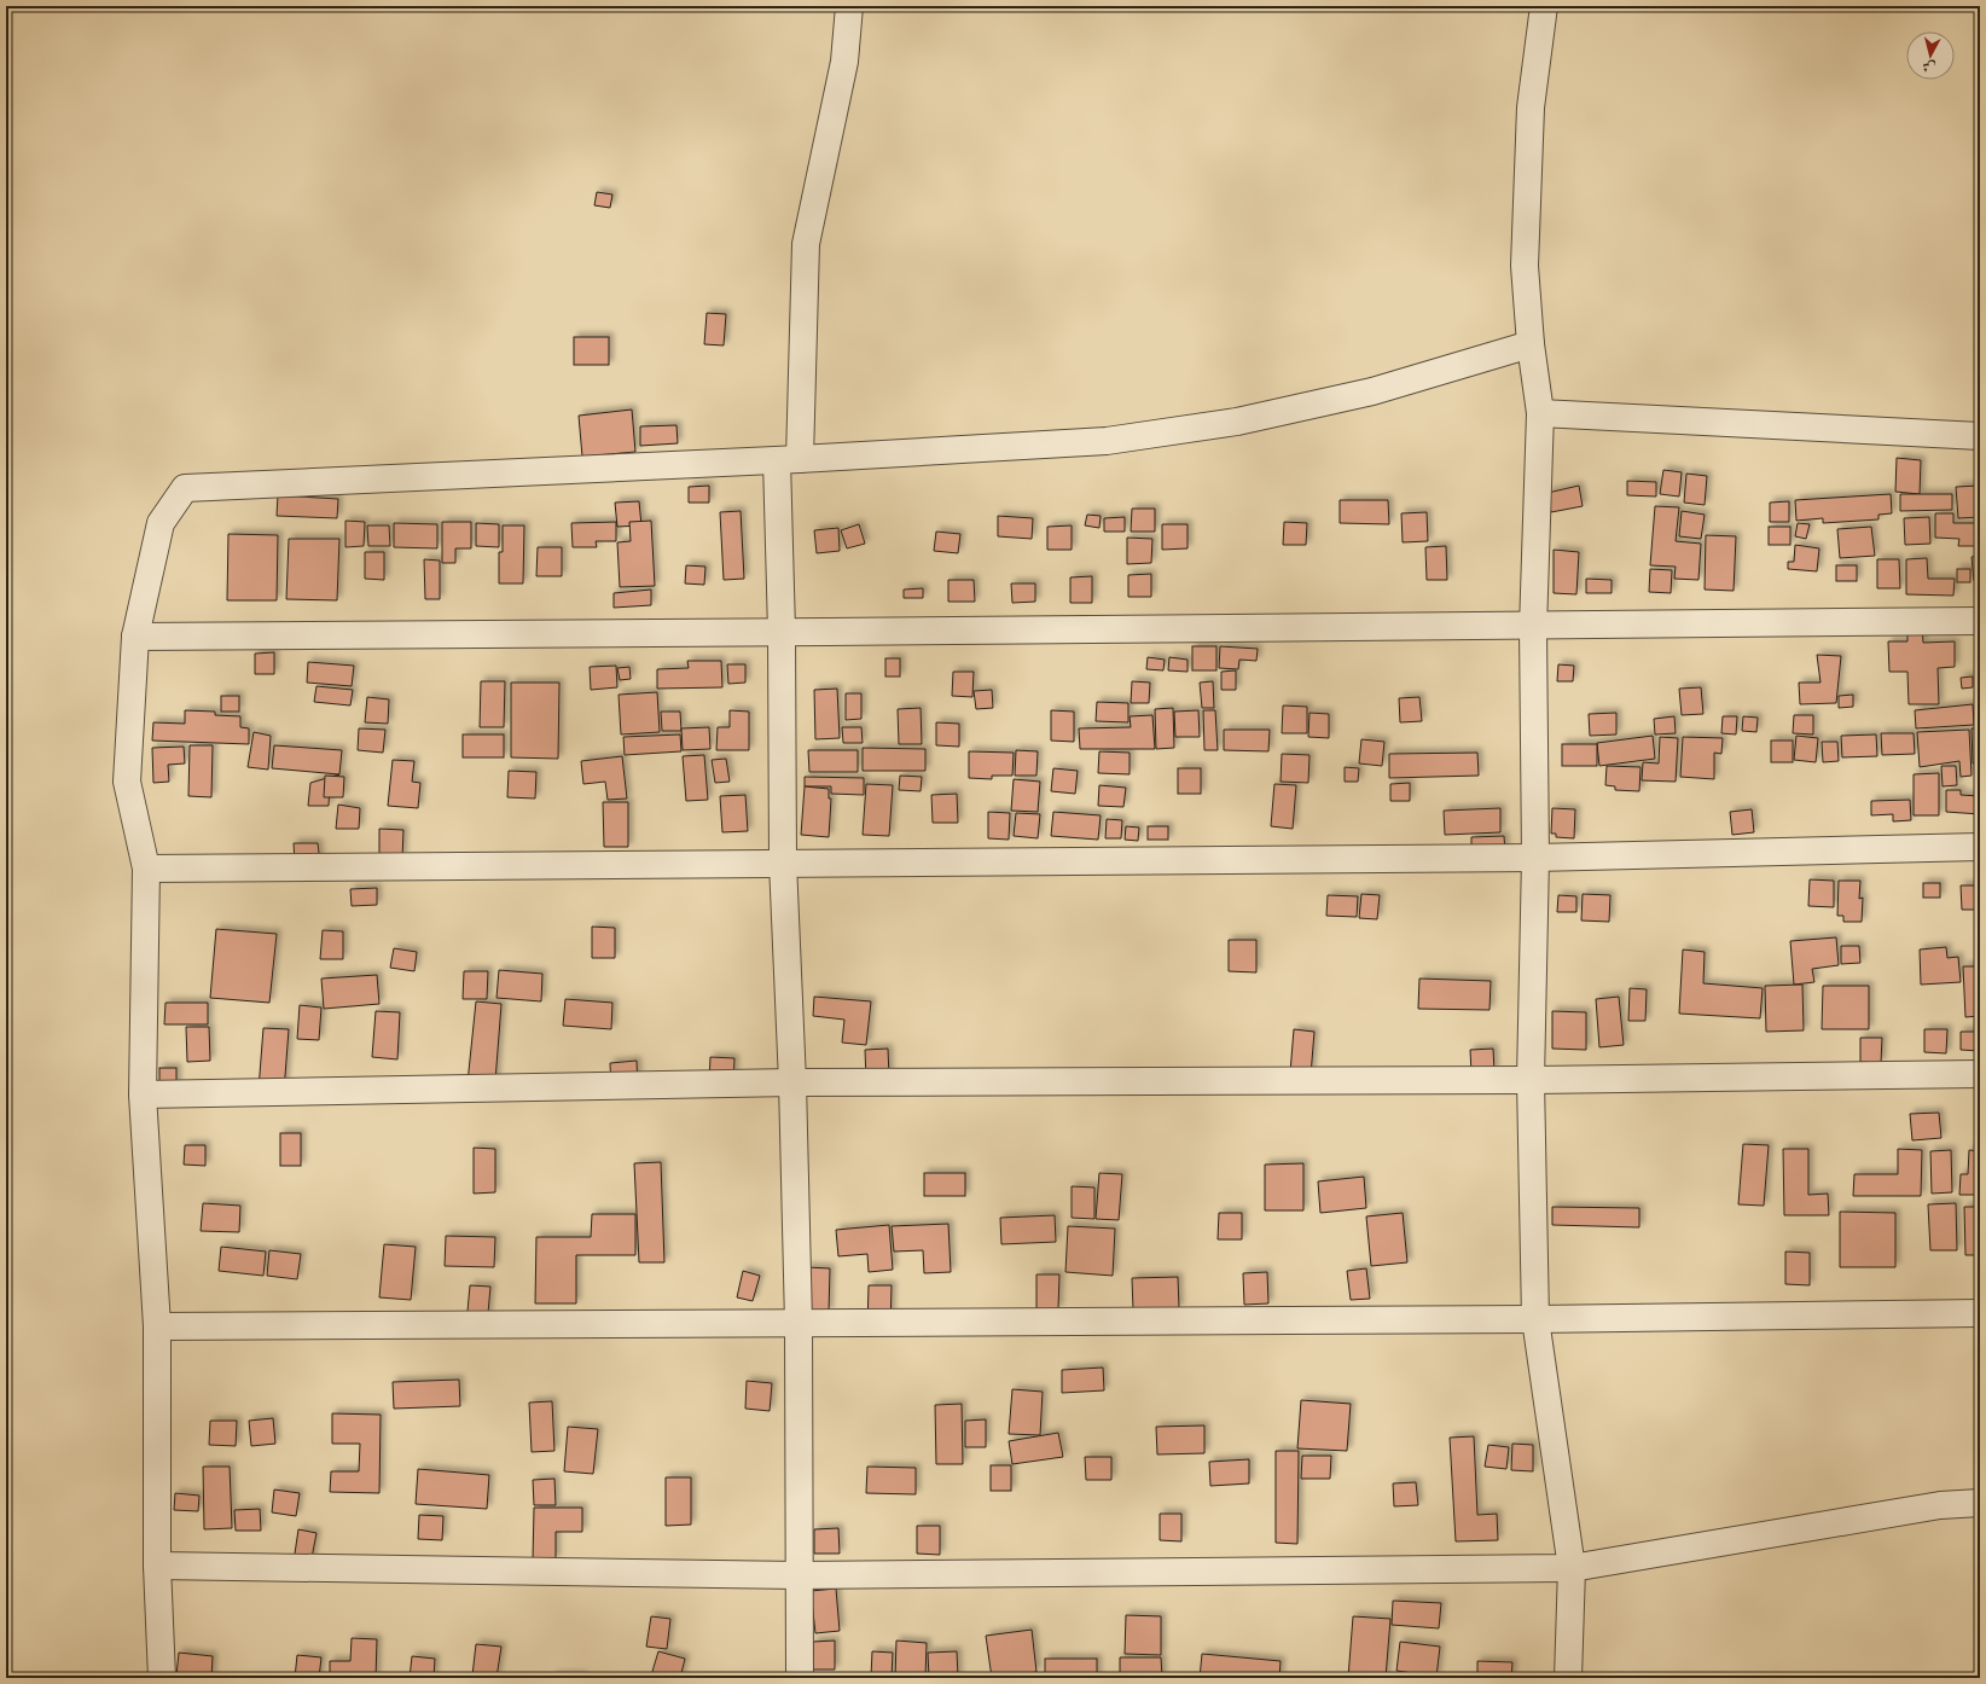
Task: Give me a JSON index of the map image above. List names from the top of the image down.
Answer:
{
  "north": "bottom"
}
